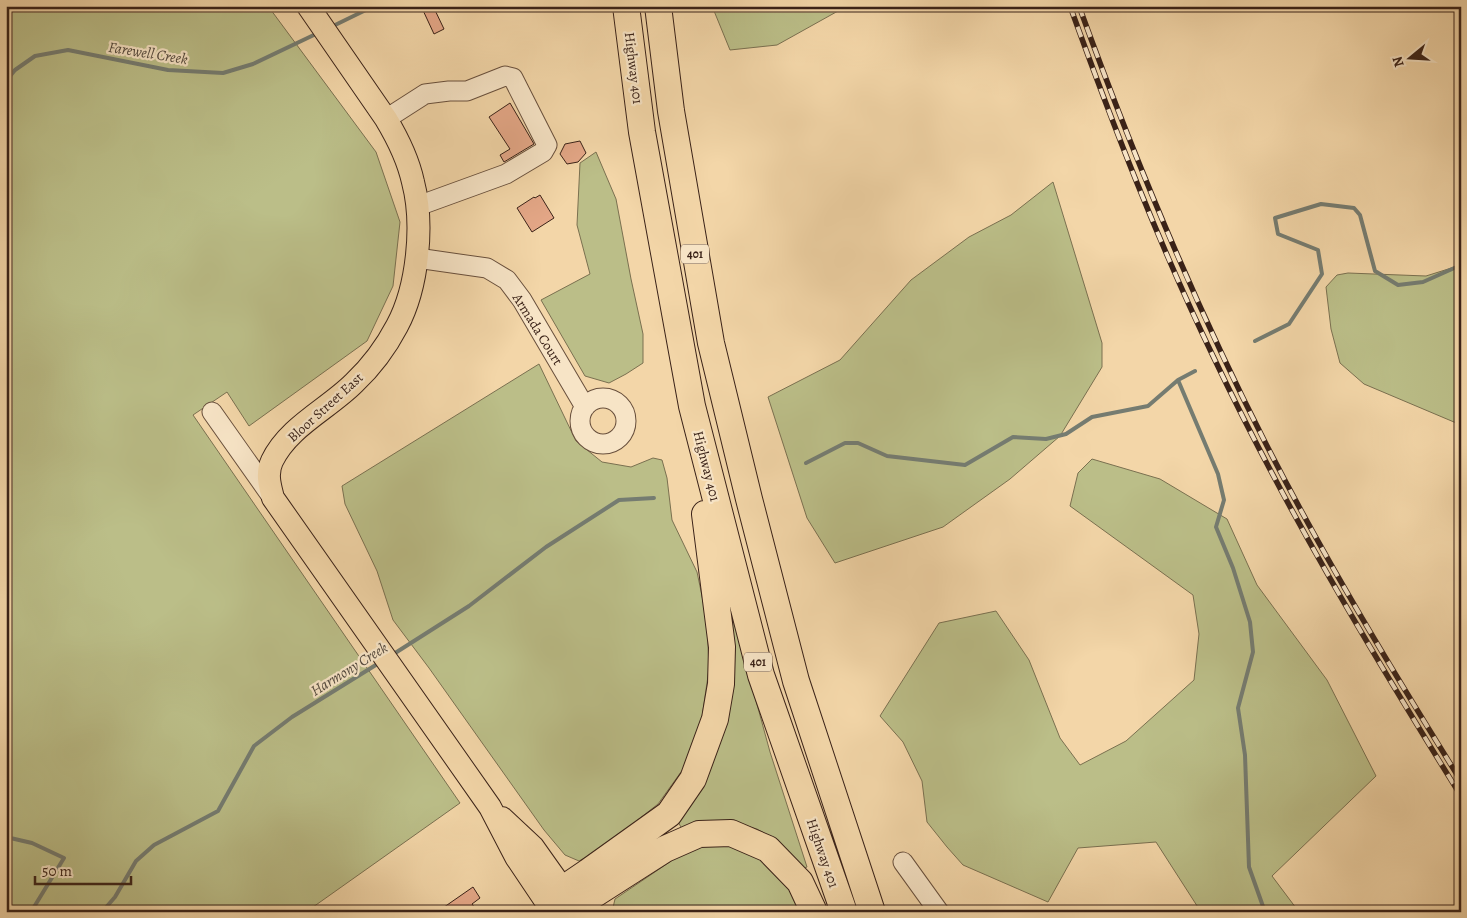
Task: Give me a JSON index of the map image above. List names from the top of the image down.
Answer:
{
  "streets": {
    "highway": ["Highway 401", "401"],
    "main road": ["Bloor Street East"],
    "street": ["Armada Court"]
  },
  "crossings": [
    ["Armada Court", "Bloor Street East"]
  ],
  "water": ["Farewell Creek", "Harmony Creek"],
  "scale_bar": "50 m",
  "north": "left"
}
